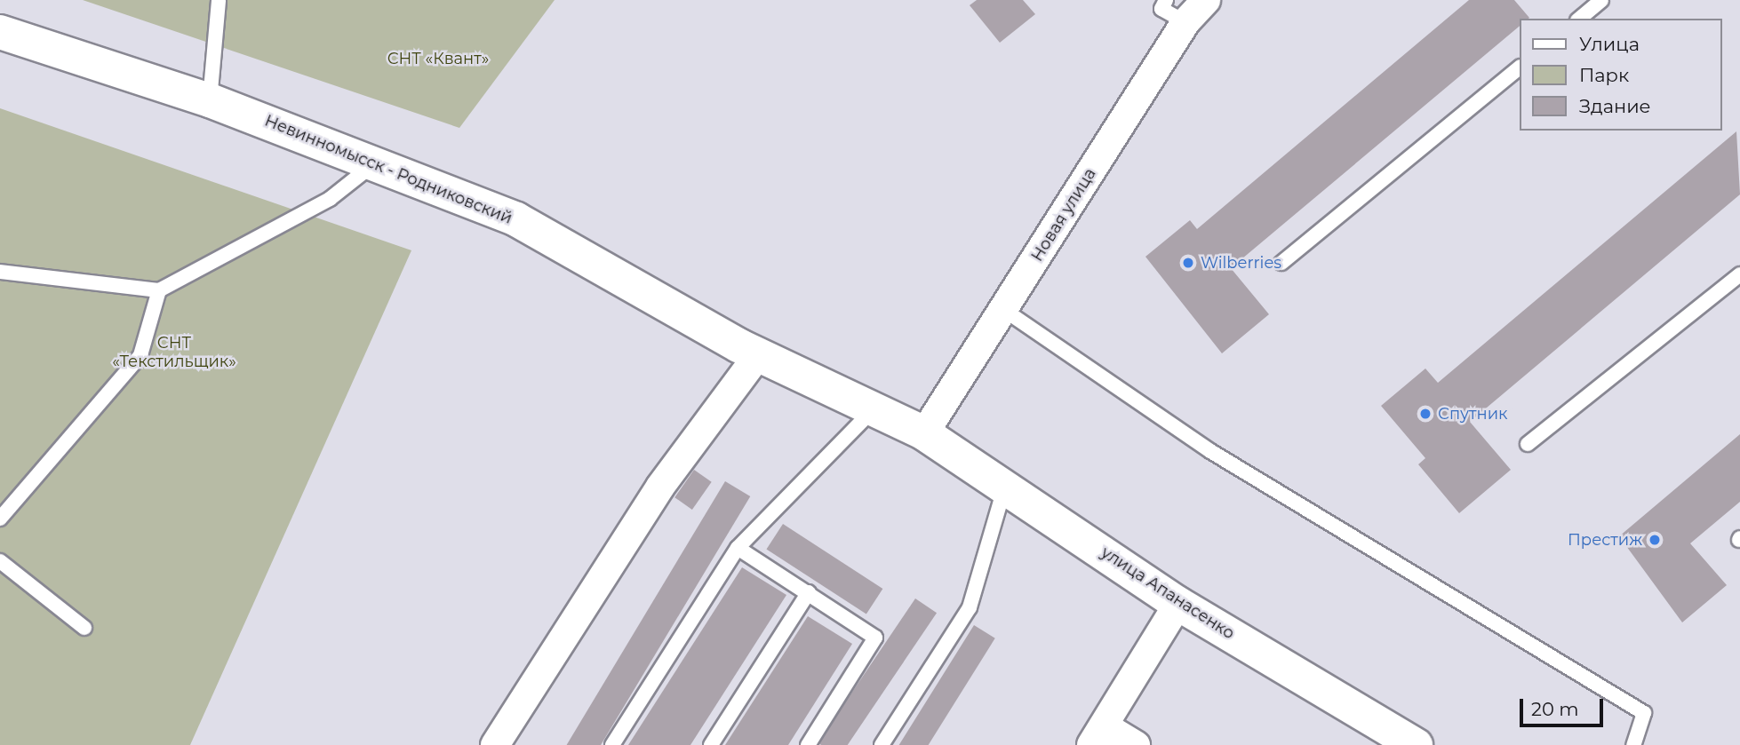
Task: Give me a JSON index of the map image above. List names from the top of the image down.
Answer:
{
  "streets": {
    "street": ["Невинномысск - Родниковский", "Новая улица", "улица Апанасенко"]
  },
  "crossings": [
    ["Невинномысск - Родниковский", "Новая улица"],
    ["Невинномысск - Родниковский", "улица Апанасенко"],
    ["Новая улица", "улица Апанасенко"]
  ],
  "parks": ["СНТ «Квант»", "СНТ «Текстильщик»"],
  "places": ["Wilberries", "Спутник", "Престиж"],
  "legend": ["Улица", "Парк", "Здание"],
  "scale_bar": "20 m"
}
